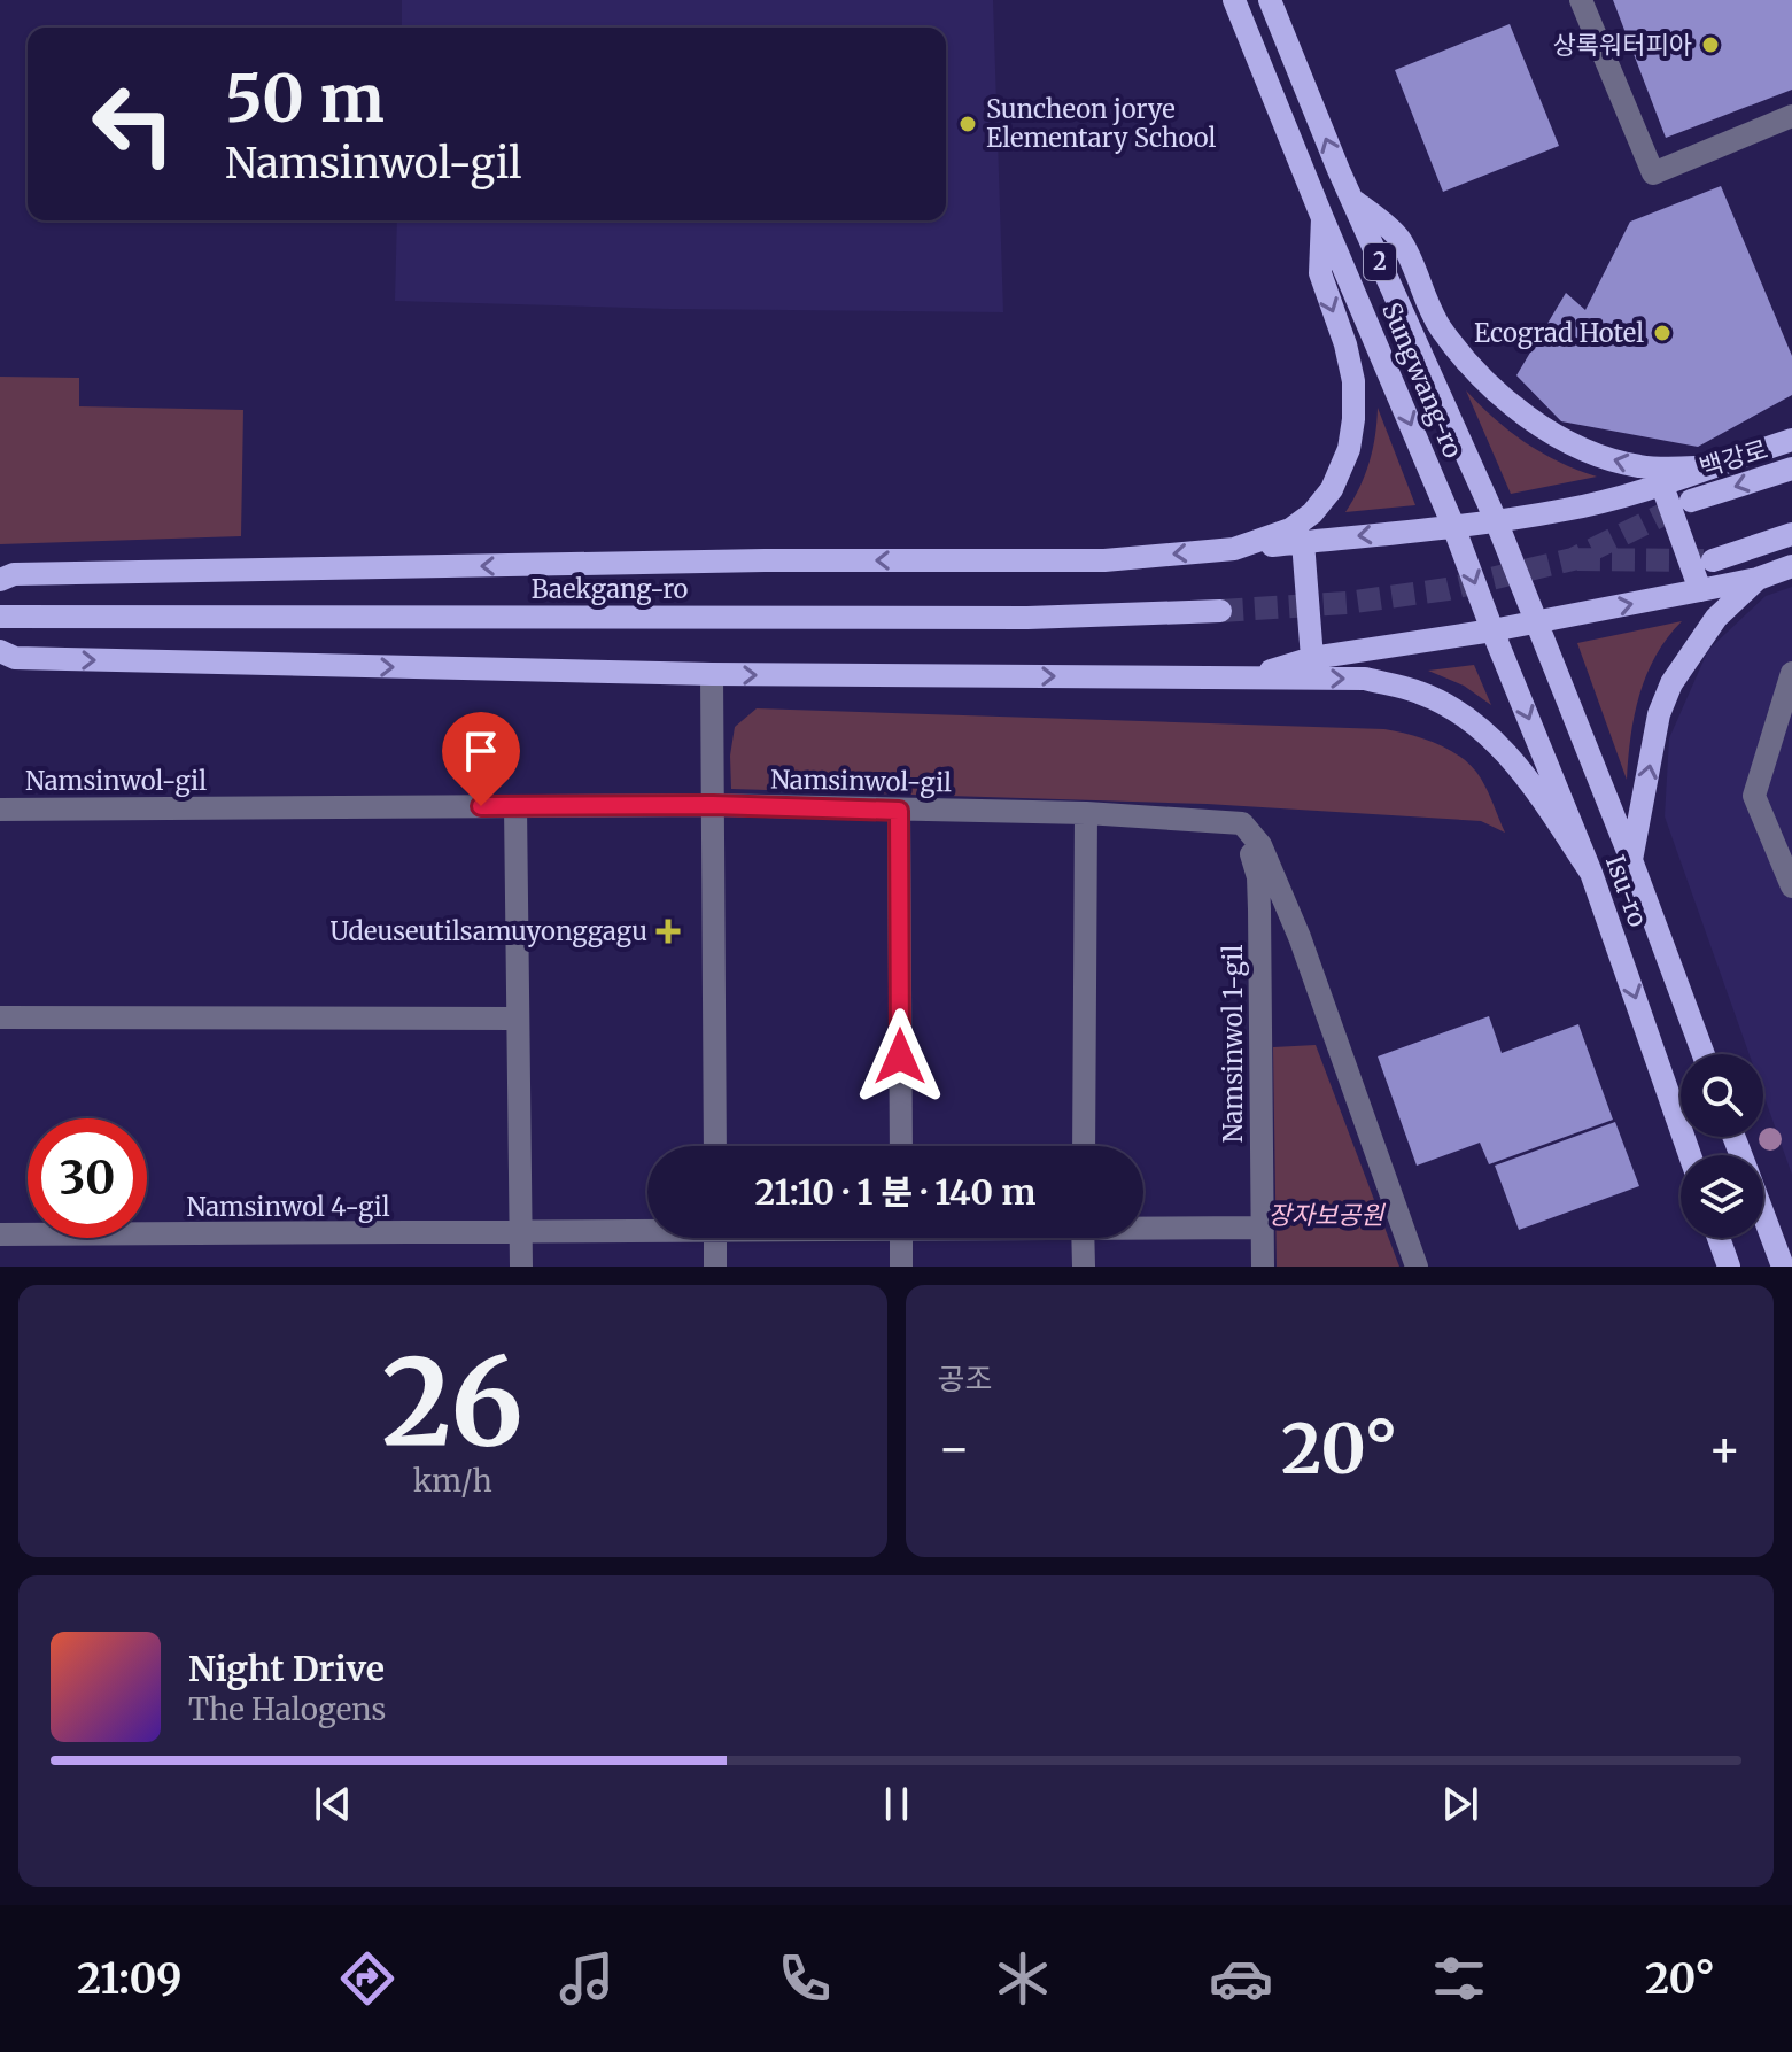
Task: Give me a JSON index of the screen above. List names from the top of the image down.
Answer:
{
  "streets": {
    "main road": [
      "2",
      "Sungwang-ro",
      "백강로",
      "Baekgang-ro",
      "Isu-ro"
    ],
    "street": ["Namsinwol-gil", "Namsinwol 1-gil", "Namsinwol 4-gil"]
  },
  "crossings": [
    ["2", "Sungwang-ro"],
    ["Sungwang-ro", "Isu-ro"],
    ["Namsinwol-gil", "Namsinwol 1-gil"],
    ["Namsinwol 1-gil", "Namsinwol 4-gil"]
  ],
  "parks": ["장자보공원"],
  "places": {
    "other": ["상록워터피아", "Suncheon jorye Elementary School", "Ecograd Hotel"],
    "health": ["Udeuseutilsamuyonggagu"]
  },
  "page": {
    "turn": ["50 m", "Namsinwol-gil"],
    "limit": "30",
    "trip": "21:10 · 1 분 · 140 m",
    "tile": [
      ["26", "km/h"],
      "공조"
    ],
    "heat": ["−", "20°", "+"],
    "song": ["Night Drive", "The Halogens"],
    "tabs": ["21:09", "20°"]
  }
}
